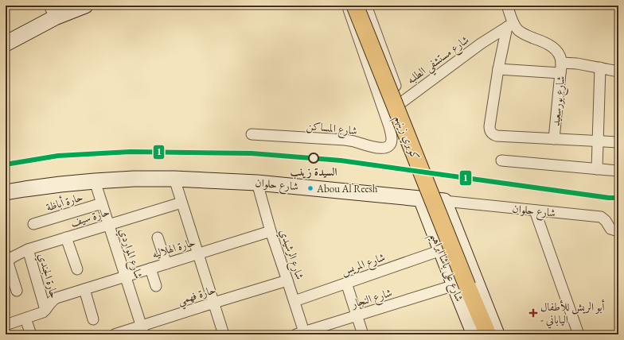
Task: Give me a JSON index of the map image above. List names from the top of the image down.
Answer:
{
  "streets": {
    "main road": ["كوبري زينهم", "شارع على باشا ابراهيم"],
    "street": [
      "شارع مستشفي الطلبه",
      "شارع بورسعيد",
      "شارع المساكن",
      "شارع حلوان",
      "حارة أباظة",
      "حارة سيف",
      "حارة الهلاليه",
      "شارع المواردي",
      "شارع الرشيدي",
      "شارع المريس",
      "حارة الجندي",
      "حارة فهمي",
      "شارع النجار"
    ]
  },
  "crossings": [
    ["شارع مستشفي الطلبه", "شارع بورسعيد"],
    ["كوبري زينهم", "شارع على باشا ابراهيم"],
    ["كوبري زينهم", "شارع النجار"],
    ["شارع حلوان", "شارع المواردي"],
    ["شارع حلوان", "شارع الرشيدي"],
    ["شارع حلوان", "شارع على باشا ابراهيم"],
    ["حارة أباظة", "شارع المواردي"],
    ["حارة سيف", "شارع المواردي"],
    ["حارة سيف", "حارة الجندي"],
    ["حارة الهلاليه", "شارع المواردي"],
    ["حارة الهلاليه", "شارع الرشيدي"],
    ["حارة الهلاليه", "حارة الجندي"],
    ["شارع المواردي", "حارة فهمي"],
    ["شارع الرشيدي", "شارع المريس"],
    ["شارع الرشيدي", "حارة فهمي"],
    ["شارع الرشيدي", "شارع النجار"],
    ["شارع المريس", "شارع على باشا ابراهيم"],
    ["شارع على باشا ابراهيم", "شارع النجار"]
  ],
  "places": {
    "other": ["السيدة زينب", "Abou Al Reesh"],
    "health": ["أبو الريش للأطفال - الياباني"]
  },
  "lines": ["transit line 1"]
}
